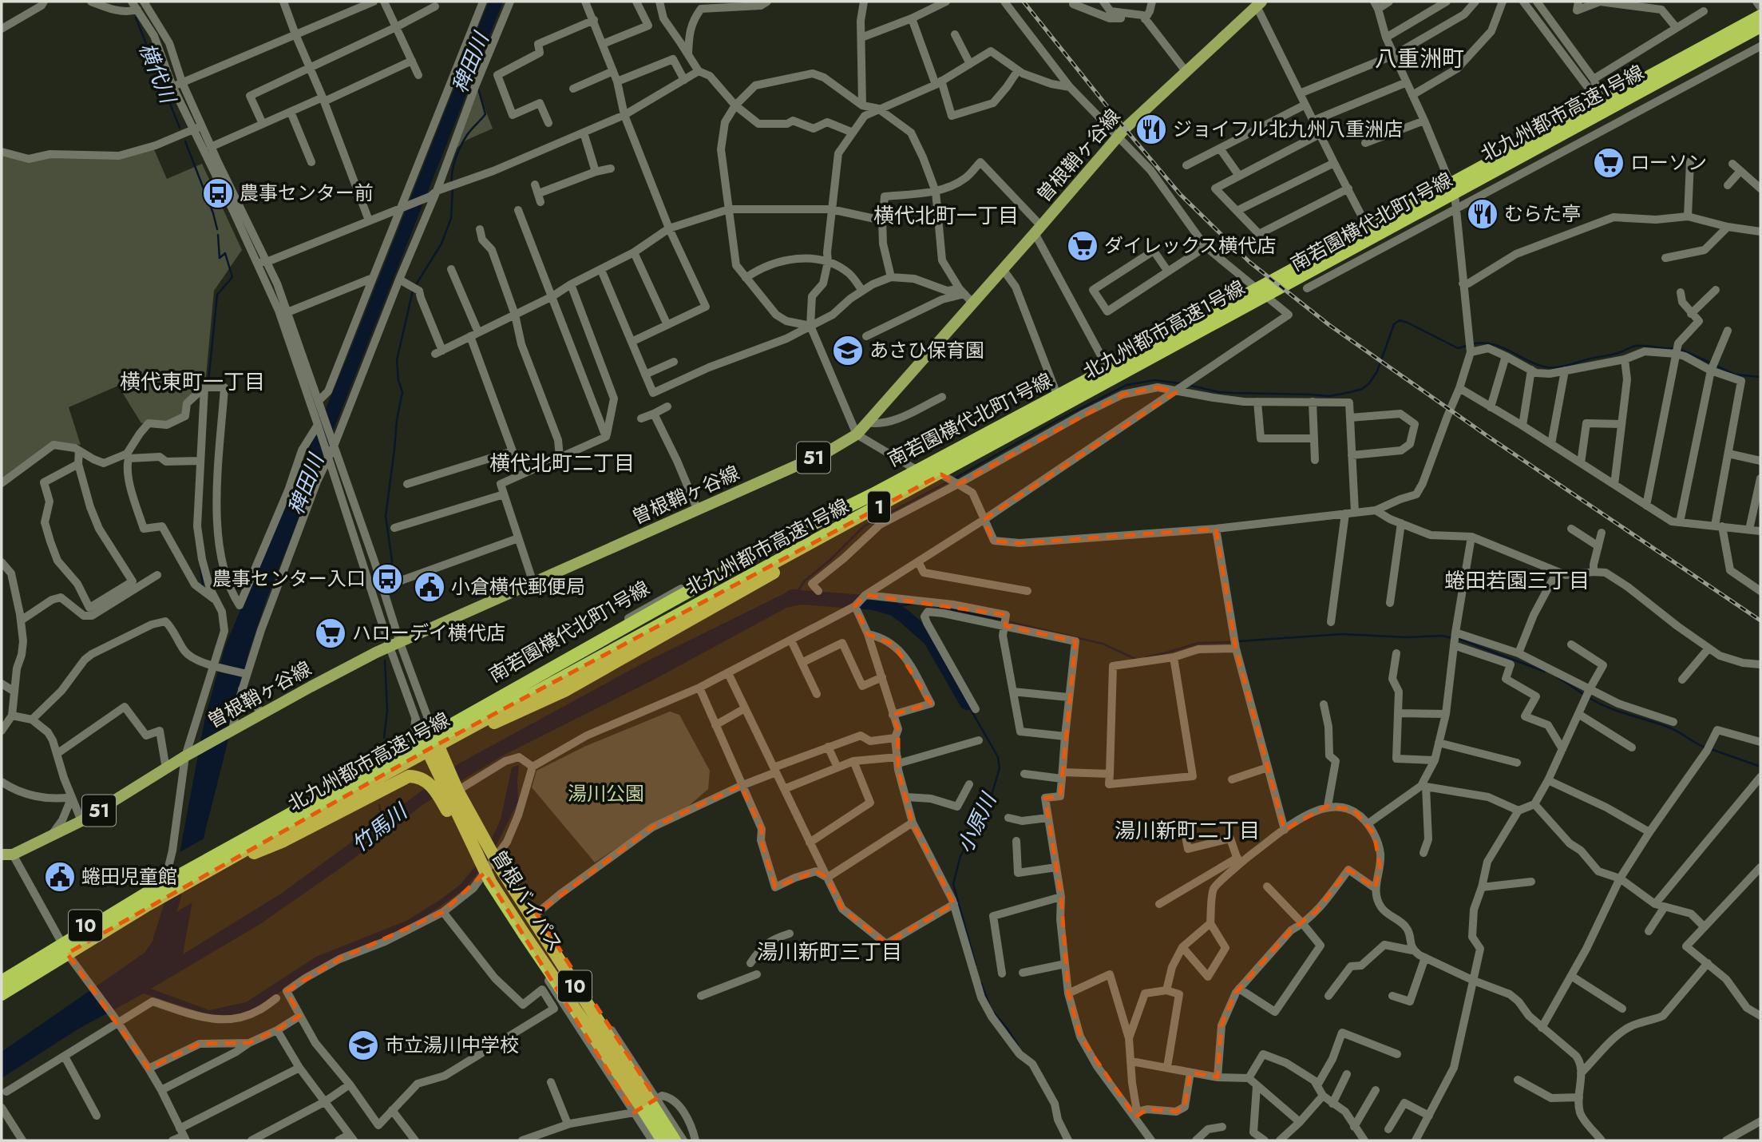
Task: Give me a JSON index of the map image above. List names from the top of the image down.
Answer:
{
  "streets": {
    "highway": [
      "北九州都市高速1号線",
      "1",
      "曽根バイパス",
      "10"
    ],
    "main road": ["曽根鞘ヶ谷線", "51"],
    "street": ["南若園横代北町1号線"]
  },
  "crossings": [
    ["北九州都市高速1号線", "南若園横代北町1号線"],
    ["北九州都市高速1号線", "10"],
    ["南若園横代北町1号線", "曽根バイパス"],
    ["南若園横代北町1号線", "10"],
    ["曽根バイパス", "10"]
  ],
  "districts": [
    "八重洲町",
    "横代北町一丁目",
    "横代東町一丁目",
    "横代北町二丁目",
    "蜷田若園三丁目",
    "湯川新町二丁目",
    "湯川新町三丁目"
  ],
  "water": [
    "稗田川",
    "横代川",
    "小原川",
    "竹馬川"
  ],
  "parks": ["湯川公園"],
  "places": {
    "restaurant": ["ジョイフル北九州八重洲店", "むらた亭"],
    "supermarket": ["ローソン", "ダイレックス横代店", "ハローデイ横代店"],
    "bus stop": ["農事センター前", "農事センター入口"],
    "school or university": ["あさひ保育園", "市立湯川中学校"],
    "public building": ["小倉横代郵便局", "蜷田児童館"]
  }
}
